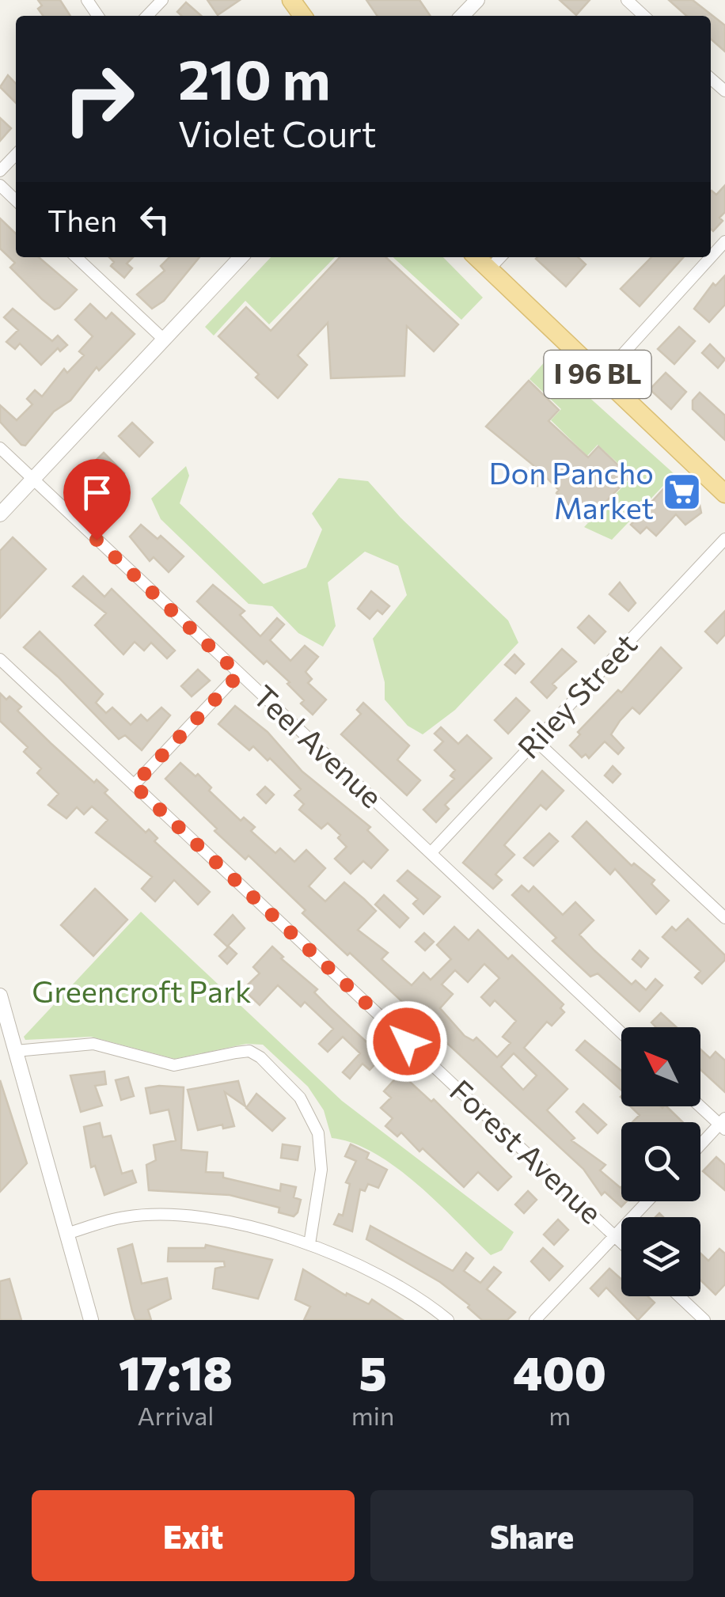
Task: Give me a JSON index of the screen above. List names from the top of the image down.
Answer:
{
  "streets": {
    "main road": ["I 96 BL"],
    "street": ["Riley Street", "Teel Avenue", "Forest Avenue"]
  },
  "crossings": [
    ["Riley Street", "Teel Avenue"]
  ],
  "parks": ["Greencroft Park"],
  "places": {
    "supermarket": ["Don Pancho Market"]
  },
  "north": "top left",
  "page": {
    "turn": ["210 m", "Violet Court"],
    "then": "Then",
    "eta": [
      "17:18",
      "Arrival",
      "5",
      "min",
      "400",
      "m"
    ],
    "buttons": ["Exit", "Share"]
  }
}
